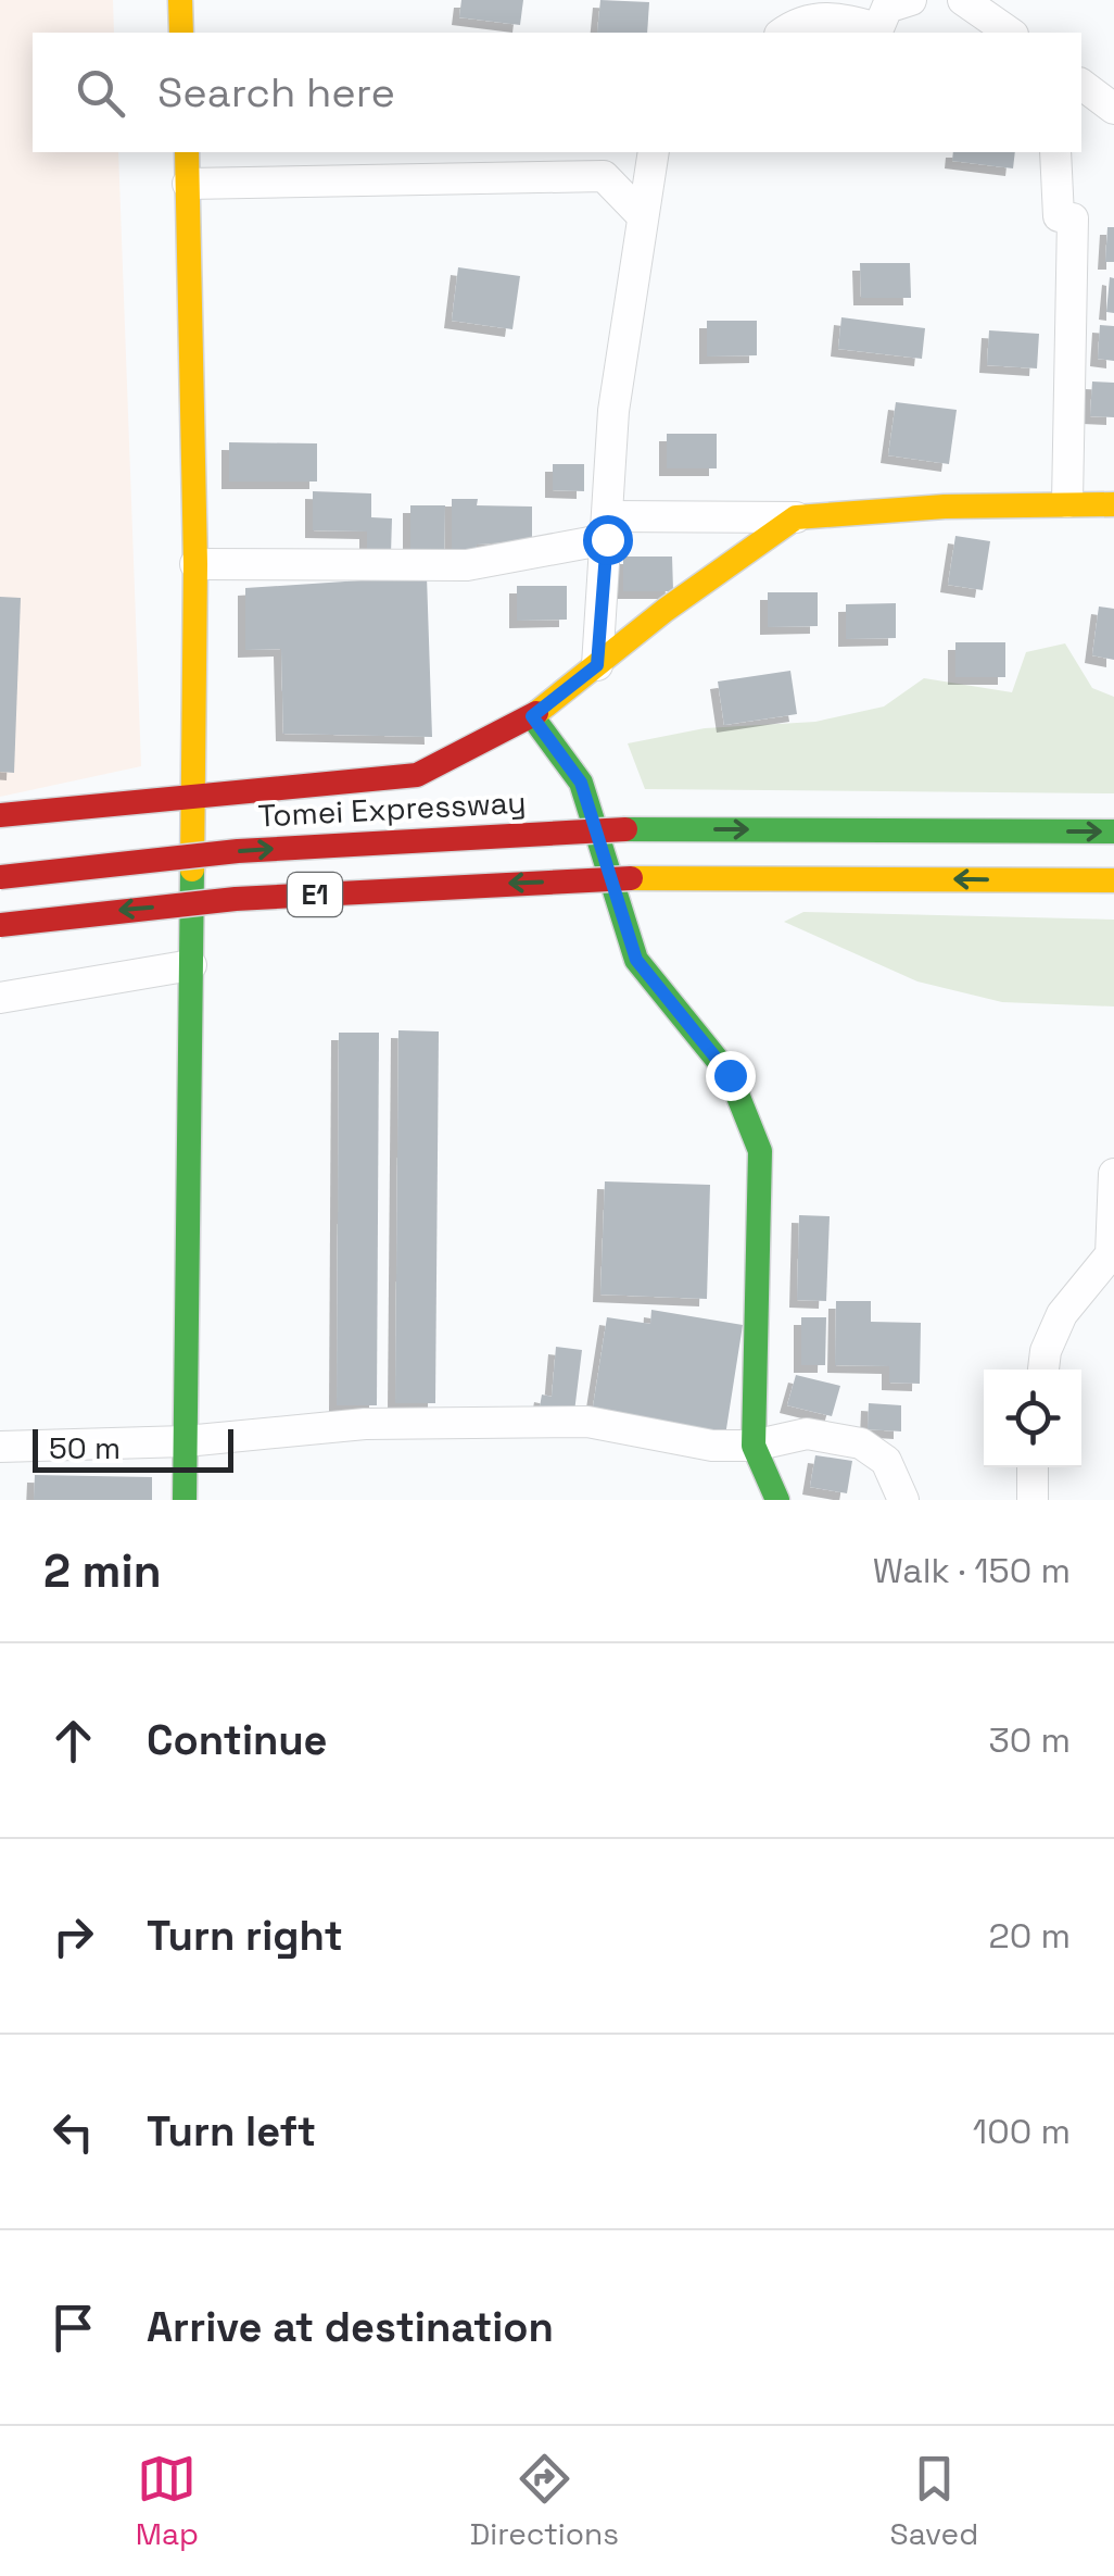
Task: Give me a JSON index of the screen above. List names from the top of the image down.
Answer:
{
  "streets": {
    "main road": ["Tomei Expressway", "E1"]
  },
  "scale_bar": "50 m",
  "page": {
    "search": "Search here",
    "scale": "50 m",
    "heading": ["2 min", "Walk · 150 m"],
    "list": [
      ["Continue", "30 m"],
      ["Turn right", "20 m"],
      ["Turn left", "100 m"],
      "Arrive at destination"
    ],
    "nav": ["Map", "Directions", "Saved"]
  }
}
